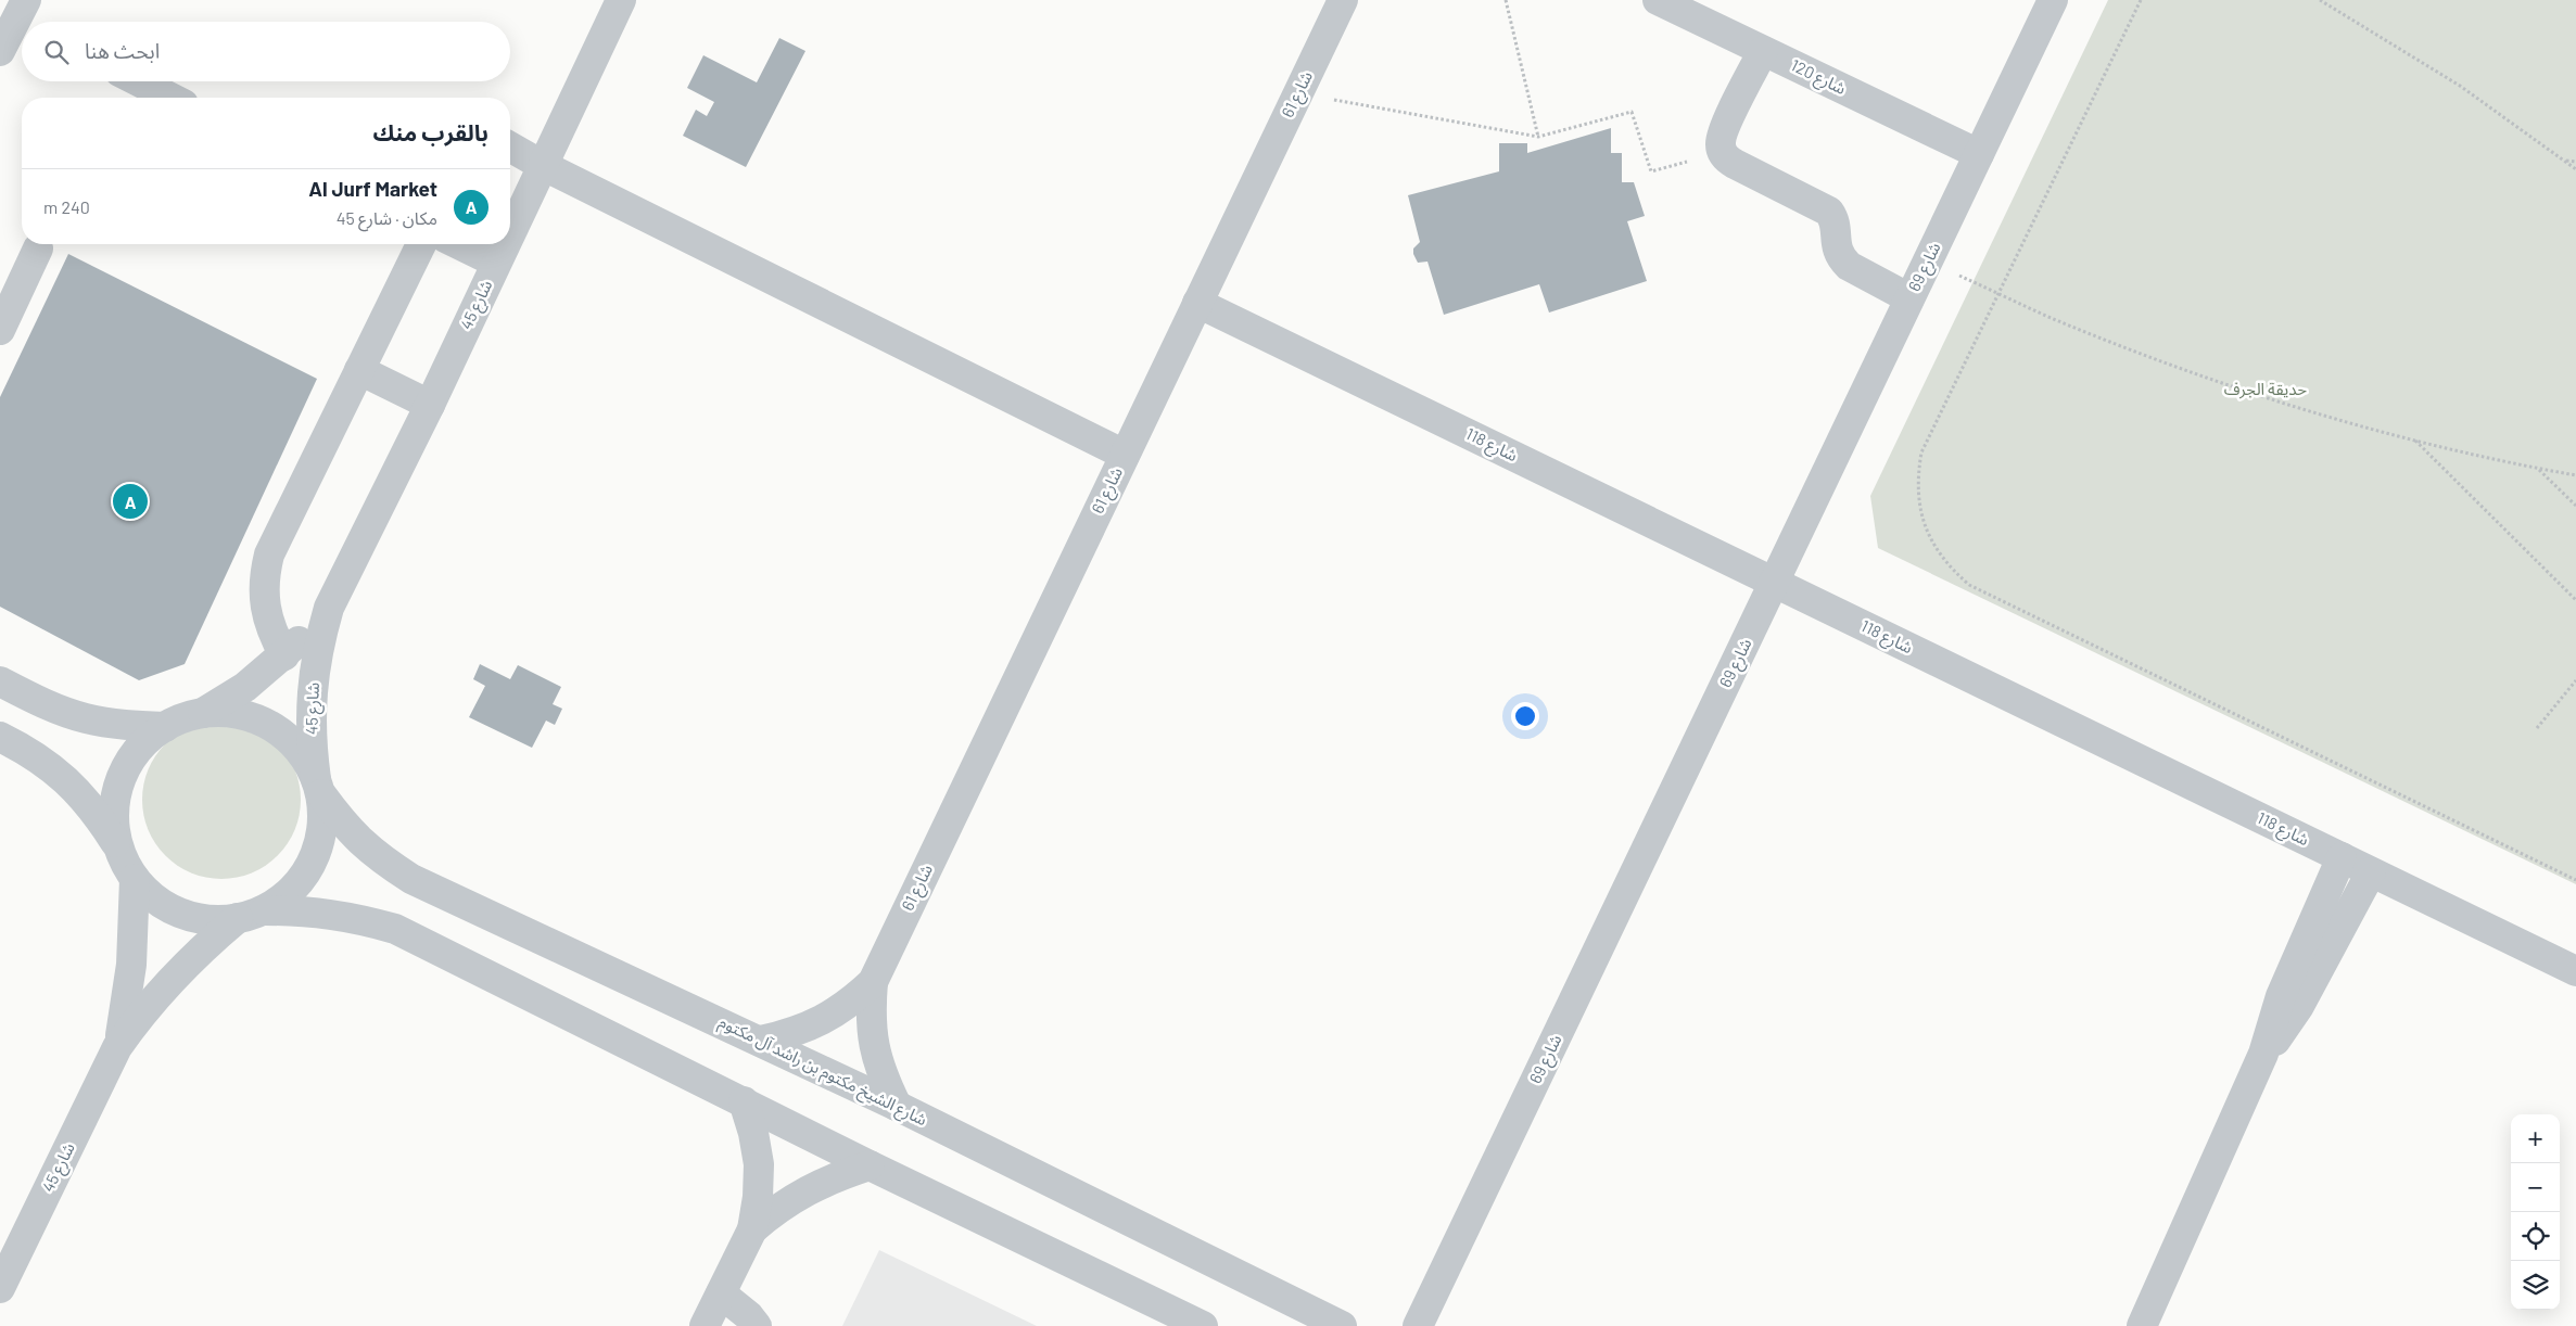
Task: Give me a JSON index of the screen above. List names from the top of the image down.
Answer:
{
  "streets": {
    "street": [
      "شارع 120",
      "شارع 61",
      "شارع 69",
      "شارع 45",
      "شارع 118",
      "شارع الشيخ مكتوم بن راشد آل مكتوم"
    ]
  },
  "crossings": [
    ["شارع 120", "شارع 69"],
    ["شارع 61", "شارع 118"],
    ["شارع 61", "شارع الشيخ مكتوم بن راشد آل مكتوم"],
    ["شارع 69", "شارع 118"],
    ["شارع 45", "شارع الشيخ مكتوم بن راشد آل مكتوم"]
  ],
  "parks": ["حديقة الجرف"],
  "page": {
    "search": "ابحث هنا",
    "heading": "بالقرب منك",
    "list": [
      {
        "mark": "A",
        "name": "Al Jurf Market",
        "note": "مكان · شارع 45",
        "value": "240 m"
      }
    ],
    "pins": "A",
    "map_buttons": ["+", "−"]
  }
}
